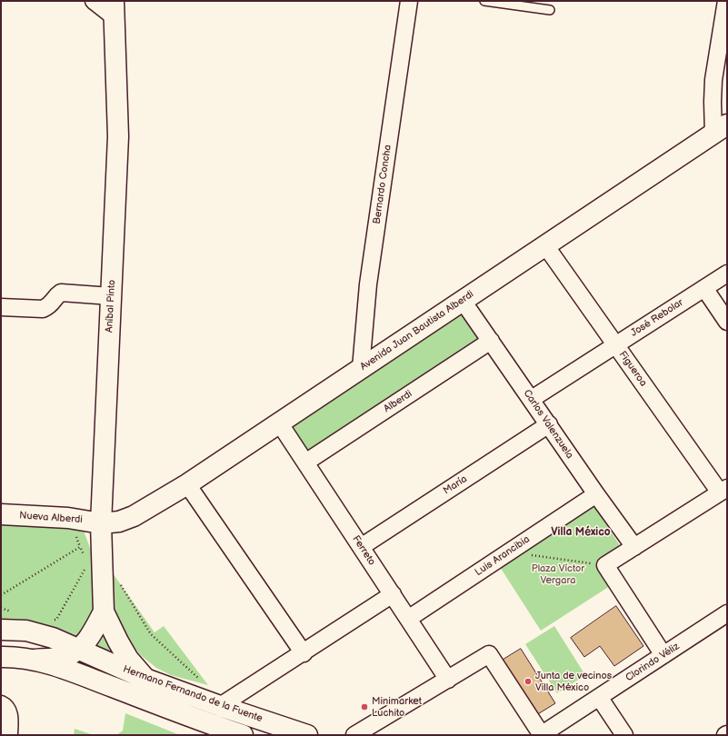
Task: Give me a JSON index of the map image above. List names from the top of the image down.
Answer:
{
  "streets": {
    "main road": [
      "Aníbal Pinto",
      "Avenida Juan Bautista Alberdi",
      "Nueva Alberdi",
      "Hermano Fernando de la Fuente"
    ],
    "street": [
      "Bernardo Concha",
      "José Rebolar",
      "Figueroa",
      "Alberdi",
      "Carlos Valenzuela",
      "María",
      "Ferreto",
      "Luis Arancibia",
      "Clorindo Véliz"
    ]
  },
  "crossings": [
    ["Bernardo Concha", "Avenida Juan Bautista Alberdi"],
    ["Aníbal Pinto", "Avenida Juan Bautista Alberdi"],
    ["Aníbal Pinto", "Nueva Alberdi"],
    ["Aníbal Pinto", "Hermano Fernando de la Fuente"],
    ["José Rebolar", "Figueroa"],
    ["José Rebolar", "Carlos Valenzuela"],
    ["Avenida Juan Bautista Alberdi", "Figueroa"],
    ["Avenida Juan Bautista Alberdi", "Carlos Valenzuela"],
    ["Avenida Juan Bautista Alberdi", "Nueva Alberdi"],
    ["Avenida Juan Bautista Alberdi", "Ferreto"],
    ["Alberdi", "Carlos Valenzuela"],
    ["Alberdi", "Ferreto"],
    ["Carlos Valenzuela", "María"],
    ["Carlos Valenzuela", "Luis Arancibia"],
    ["María", "Ferreto"],
    ["Ferreto", "Luis Arancibia"]
  ],
  "districts": ["Villa México"],
  "parks": ["Plaza Víctor Vergara"],
  "places": ["Junta de vecinos Villa México", "Minimarket Luchito"]
}
